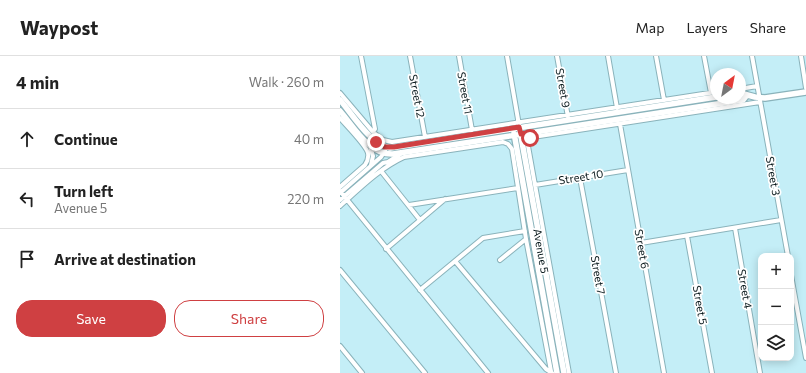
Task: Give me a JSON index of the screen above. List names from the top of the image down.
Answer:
{
  "streets": {
    "main road": ["Avenue 5"],
    "street": [
      "Street 9",
      "Street 11",
      "Street 12",
      "Street 3",
      "Street 10",
      "Street 6",
      "Street 7",
      "Street 4",
      "Street 5"
    ]
  },
  "crossings": [
    ["Street 10", "Street 6"],
    ["Street 10", "Street 7"]
  ],
  "north": "top right",
  "page": {
    "header": "Waypost",
    "nav": ["Map", "Layers", "Share"],
    "heading": ["4 min", "Walk · 260 m"],
    "list": [
      ["Continue", "40 m"],
      ["Turn left", "Avenue 5", "220 m"],
      "Arrive at destination"
    ],
    "map_buttons": ["+", "−"],
    "buttons": ["Save", "Share"]
  }
}
